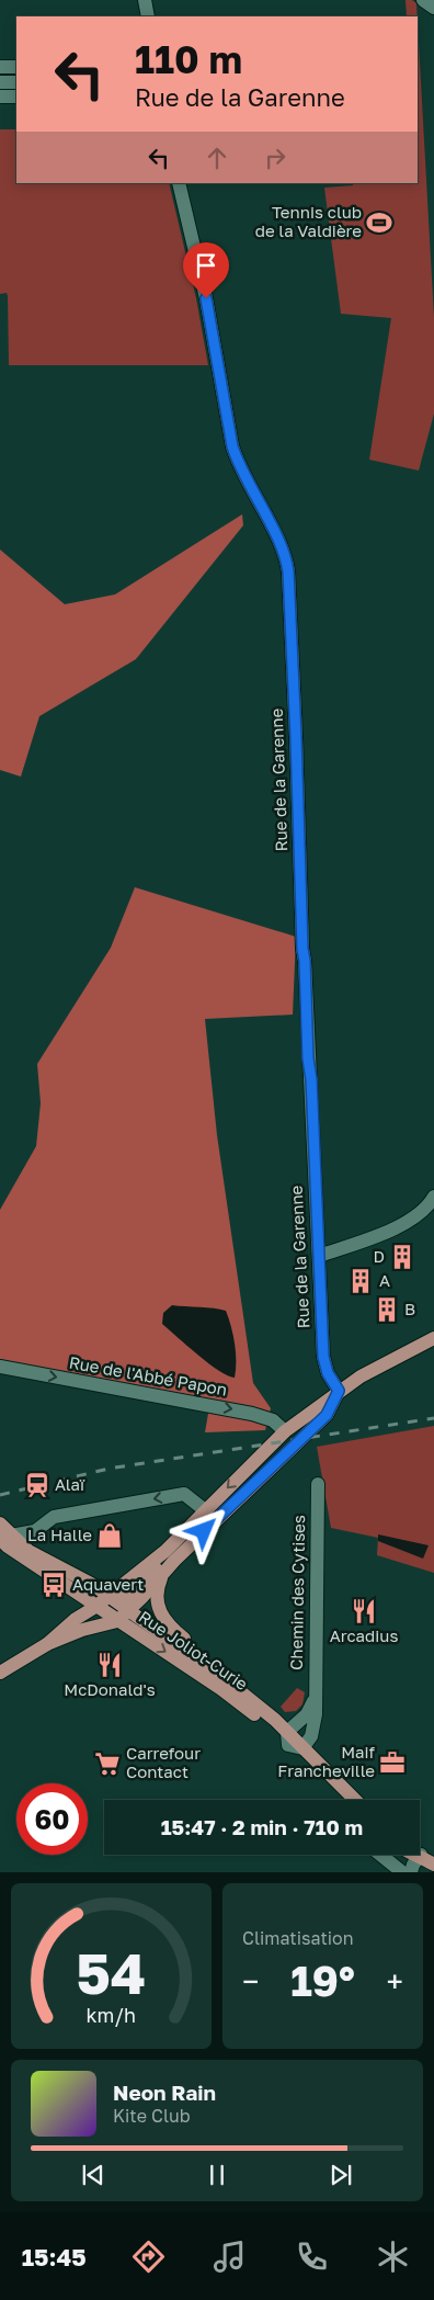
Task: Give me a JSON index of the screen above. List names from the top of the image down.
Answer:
{
  "streets": {
    "main road": ["Rue Joliot-Curie"],
    "street": ["Rue de la Garenne", "Rue de l'Abbé Papon", "Chemin des Cytises"]
  },
  "crossings": [
    ["Chemin des Cytises", "Rue Joliot-Curie"]
  ],
  "one_way": ["Rue de l'Abbé Papon"],
  "places": {
    "sports": ["Tennis club de la Valdière"],
    "building": ["D", "A", "B"],
    "station": ["Alaï"],
    "shop": ["La Halle"],
    "bus stop": ["Aquavert"],
    "restaurant": ["Arcadius", "McDonald's"],
    "office": ["Maif Francheville"],
    "supermarket": ["Carrefour Contact"]
  },
  "page": {
    "turn": ["110 m", "Rue de la Garenne"],
    "limit": "60",
    "trip": "15:47 · 2 min · 710 m",
    "tile": "Climatisation",
    "heat": ["−", "19°", "+"],
    "song": ["Neon Rain", "Kite Club"],
    "tabs": "15:45",
    "gauge": ["54", "km/h"]
  }
}
